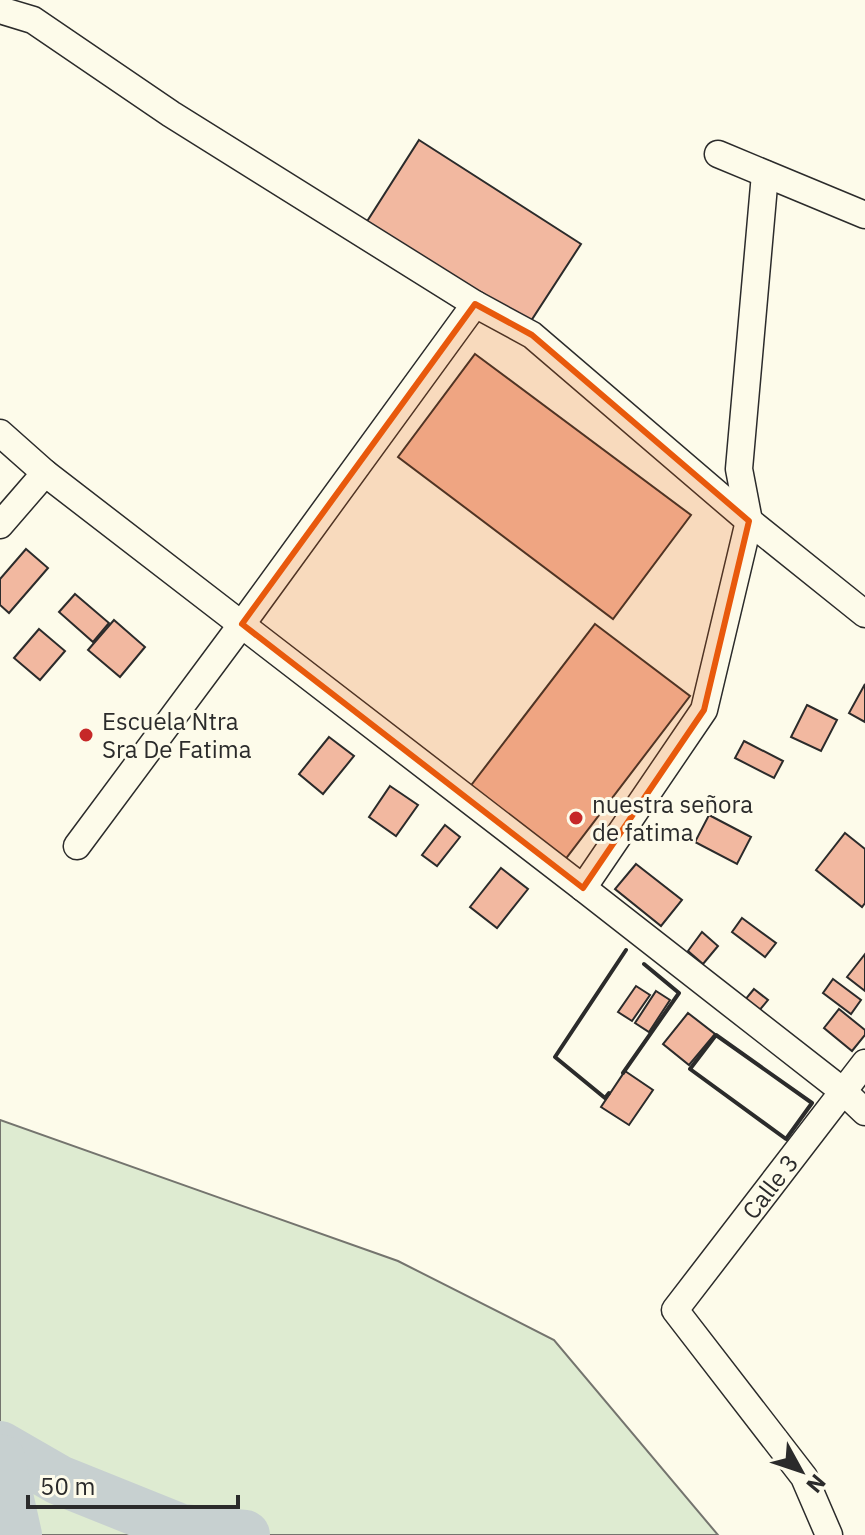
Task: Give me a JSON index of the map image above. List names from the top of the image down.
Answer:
{
  "streets": {
    "street": ["Calle 3"]
  },
  "places": ["Escuela Ntra Sra De Fatima", "nuestra señora de fatima"],
  "scale_bar": "50 m",
  "north": "bottom right"
}
